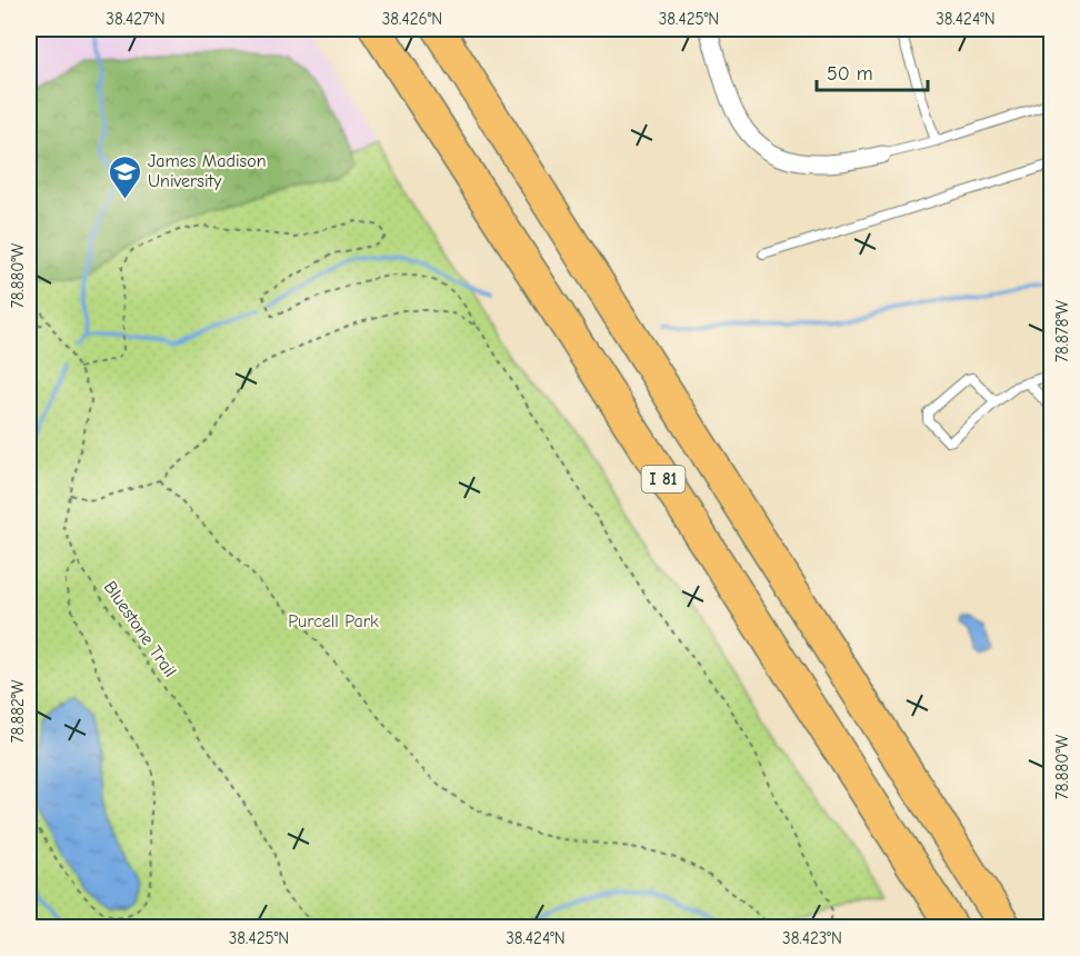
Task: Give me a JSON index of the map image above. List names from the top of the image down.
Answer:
{
  "streets": {
    "highway": ["I 81"],
    "path": ["Bluestone Trail"]
  },
  "parks": ["Purcell Park"],
  "places": {
    "school or university": ["James Madison University"]
  },
  "scale_bar": "50 m",
  "coordinates": [
    "38.427°N",
    "38.426°N",
    "38.425°N",
    "38.424°N",
    "78.880°W",
    "78.878°W",
    "78.882°W",
    "38.423°N"
  ]
}
